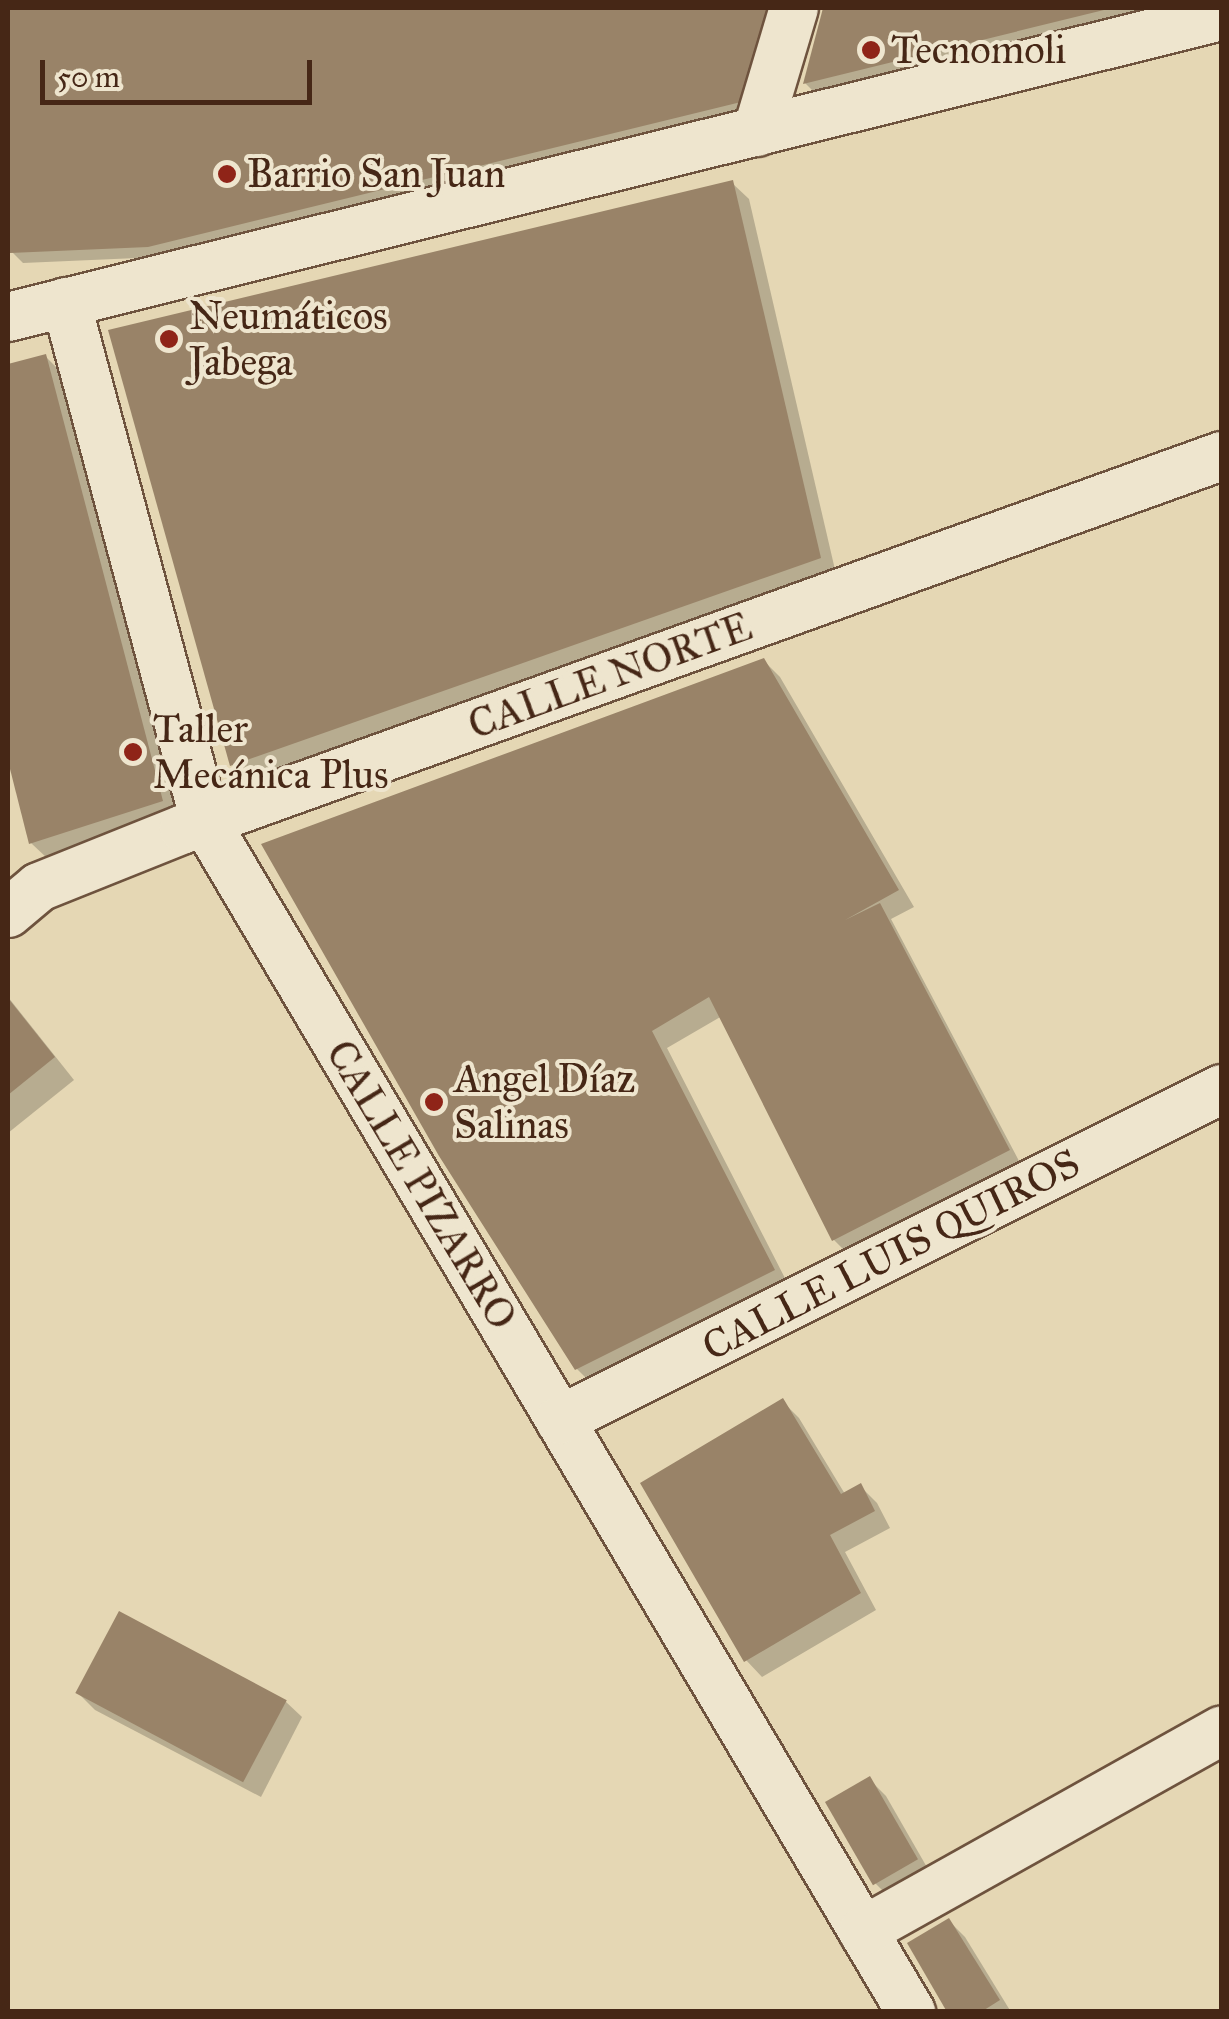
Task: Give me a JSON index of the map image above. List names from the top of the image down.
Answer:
{
  "streets": {
    "street": ["CALLE NORTE", "CALLE PIZARRO", "CALLE LUIS QUIROS"]
  },
  "crossings": [
    ["CALLE NORTE", "CALLE PIZARRO"],
    ["CALLE PIZARRO", "CALLE LUIS QUIROS"]
  ],
  "places": [
    "Tecnomoli",
    "Barrio San Juan",
    "Neumáticos Jabega",
    "Taller Mecánica Plus",
    "Angel Díaz Salinas"
  ],
  "scale_bar": "50 m"
}
